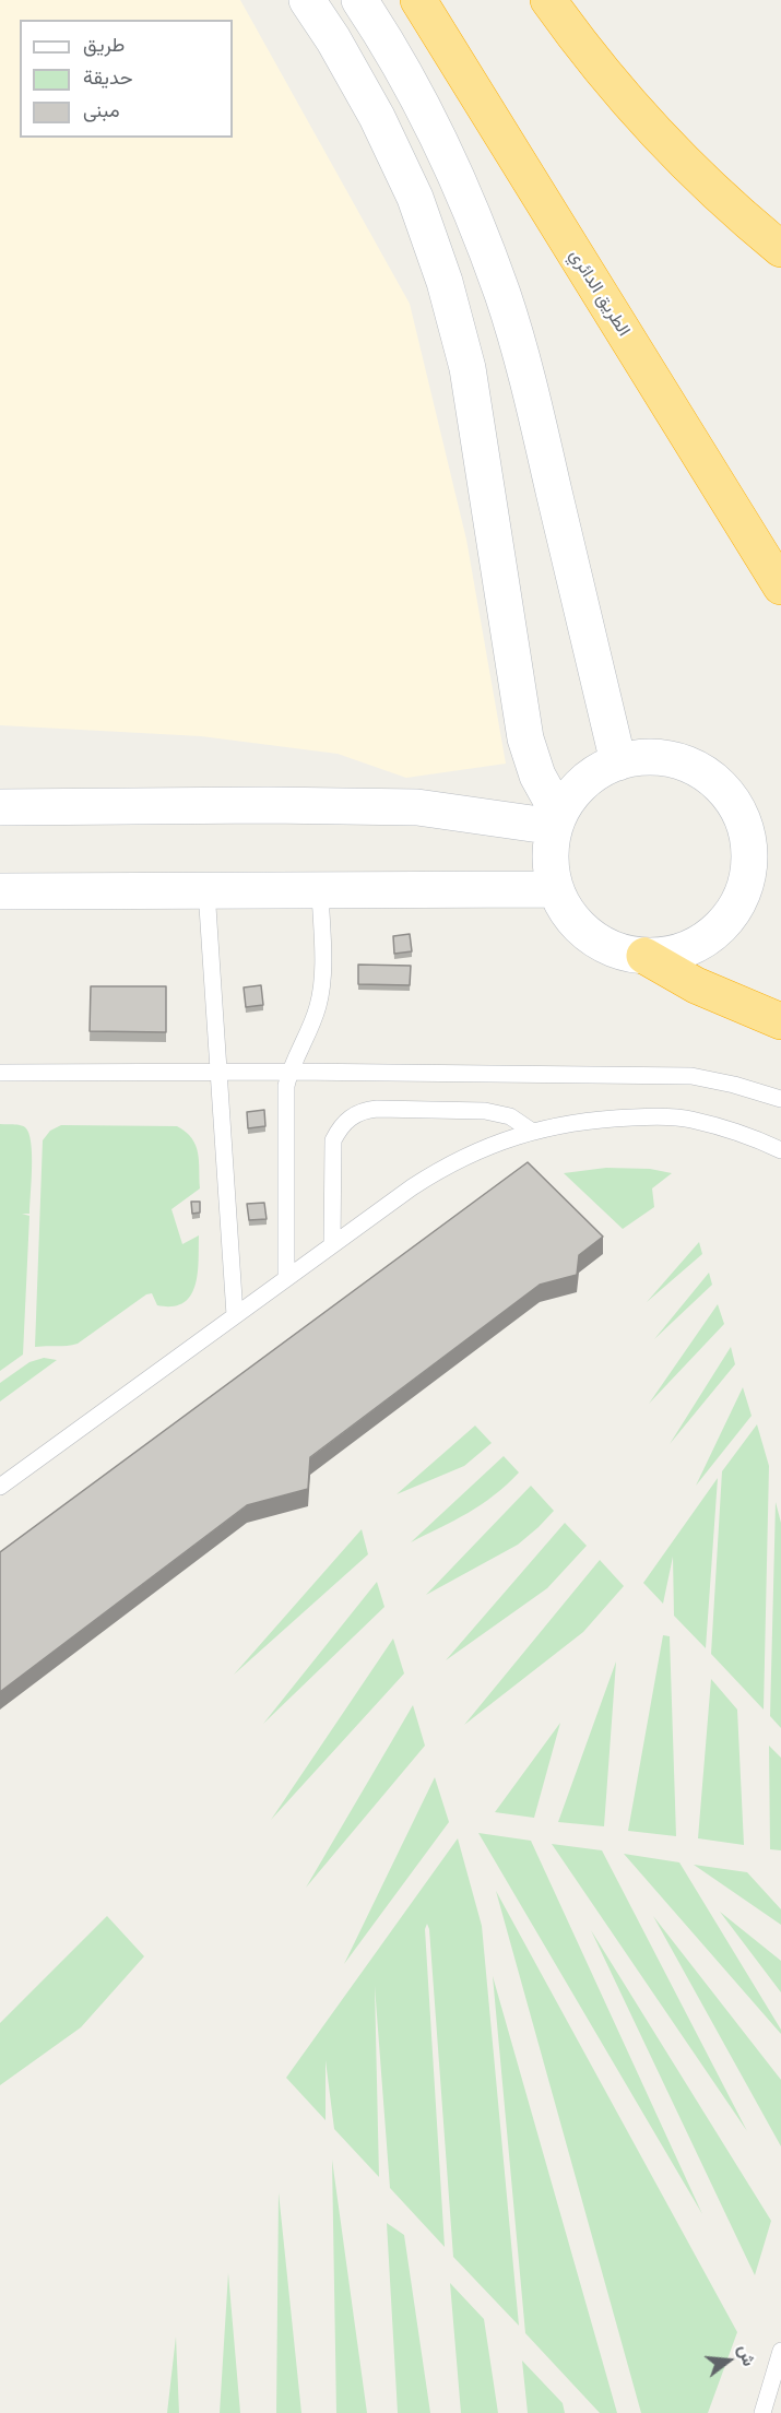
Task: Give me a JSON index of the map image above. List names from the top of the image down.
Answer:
{
  "streets": {
    "highway": ["الطريق الدائري"]
  },
  "legend": ["طريق", "حديقة", "مبنى"],
  "north": "right"
}
